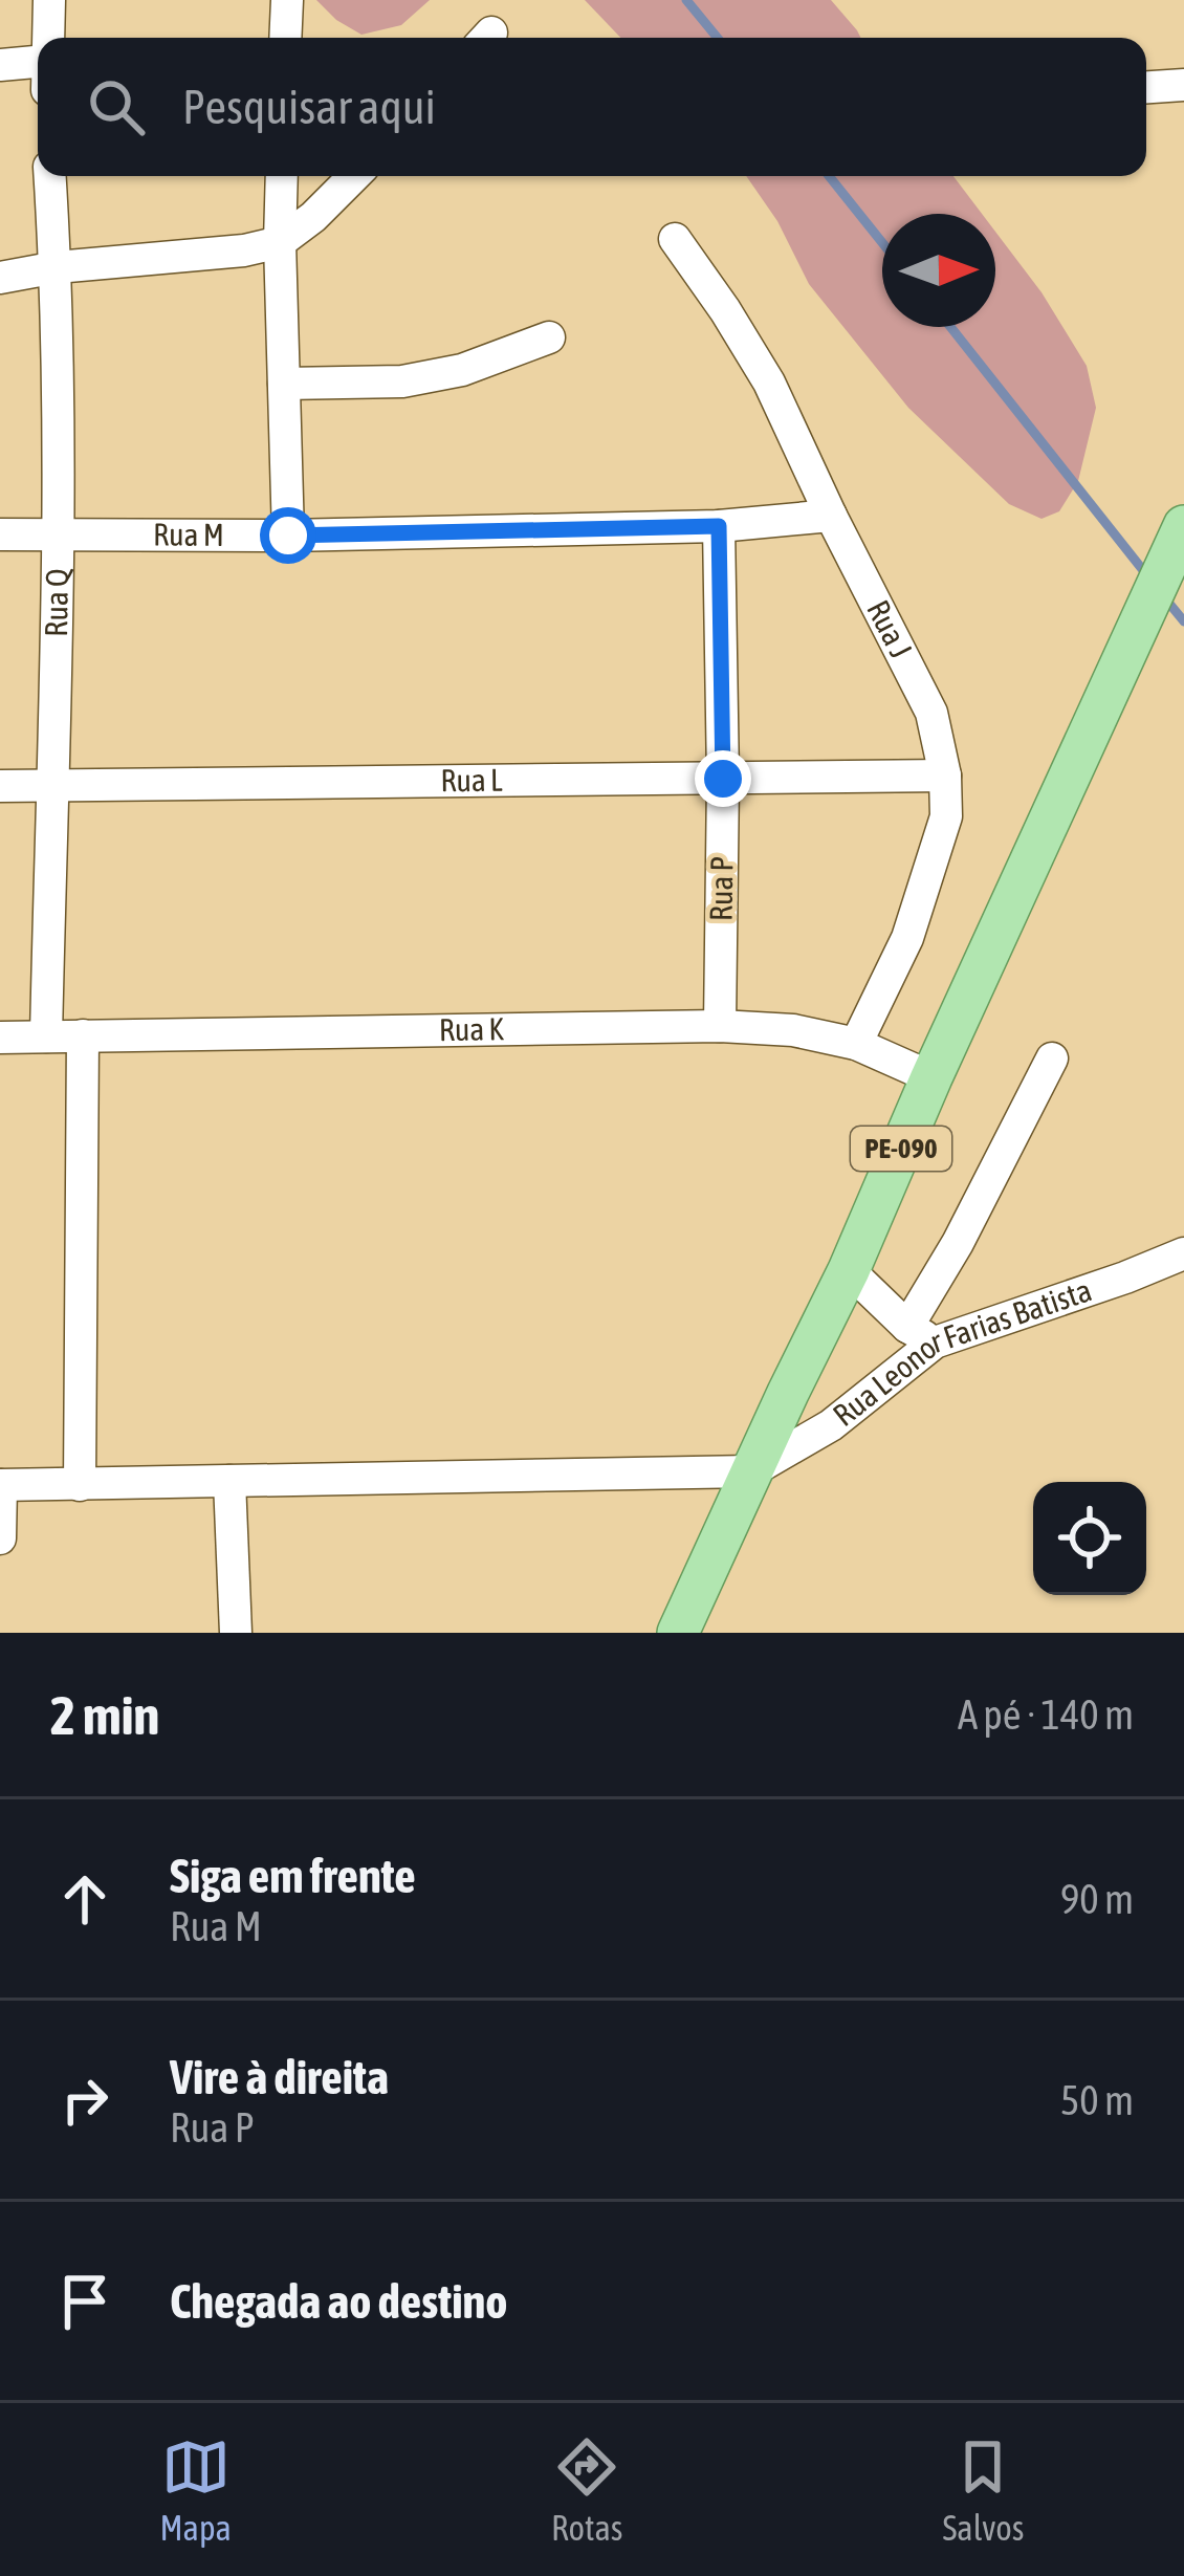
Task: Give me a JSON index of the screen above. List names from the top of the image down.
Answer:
{
  "streets": {
    "main road": ["PE-090"],
    "street": [
      "Rua M",
      "Rua Q",
      "Rua J",
      "Rua L",
      "Rua P",
      "Rua K",
      "Rua Leonor Farias Batista"
    ]
  },
  "crossings": [
    ["Rua M", "Rua Q"],
    ["Rua M", "Rua J"],
    ["Rua M", "Rua P"],
    ["Rua Q", "Rua L"],
    ["Rua Q", "Rua K"],
    ["Rua J", "Rua L"],
    ["Rua J", "Rua K"],
    ["Rua L", "Rua P"],
    ["Rua P", "Rua K"],
    ["Rua K", "PE-090"],
    ["PE-090", "Rua Leonor Farias Batista"]
  ],
  "north": "right",
  "page": {
    "search": "Pesquisar aqui",
    "heading": ["2 min", "A pé · 140 m"],
    "list": [
      ["Siga em frente", "Rua M", "90 m"],
      ["Vire à direita", "Rua P", "50 m"],
      "Chegada ao destino"
    ],
    "nav": ["Mapa", "Rotas", "Salvos"]
  }
}
